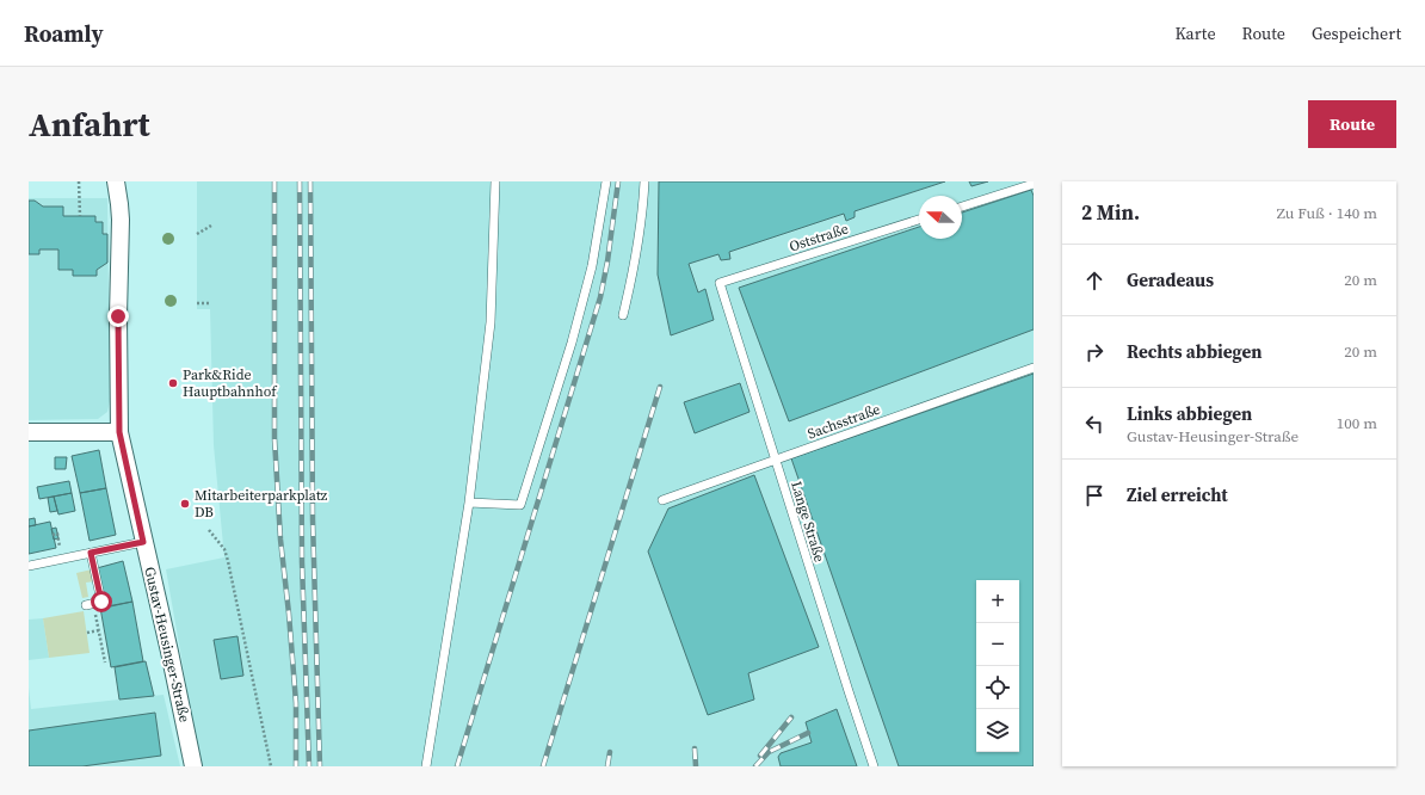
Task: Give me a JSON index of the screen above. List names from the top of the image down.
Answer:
{
  "streets": {
    "street": ["Gustav-Heusinger-Straße"],
    "lane": ["Oststraße", "Sachsstraße", "Lange Straße"]
  },
  "crossings": [
    ["Oststraße", "Lange Straße"],
    ["Sachsstraße", "Lange Straße"]
  ],
  "places": ["Park&Ride Hauptbahnhof", "Mitarbeiterparkplatz DB"],
  "north": "left",
  "page": {
    "header": "Roamly",
    "nav": ["Karte", "Route", "Gespeichert"],
    "buttons": "Route",
    "title": "Anfahrt",
    "heading": ["2 Min.", "Zu Fuß · 140 m"],
    "list": [
      ["Geradeaus", "20 m"],
      ["Rechts abbiegen", "20 m"],
      ["Links abbiegen", "Gustav-Heusinger-Straße", "100 m"],
      "Ziel erreicht"
    ],
    "map_buttons": ["+", "−"]
  }
}
